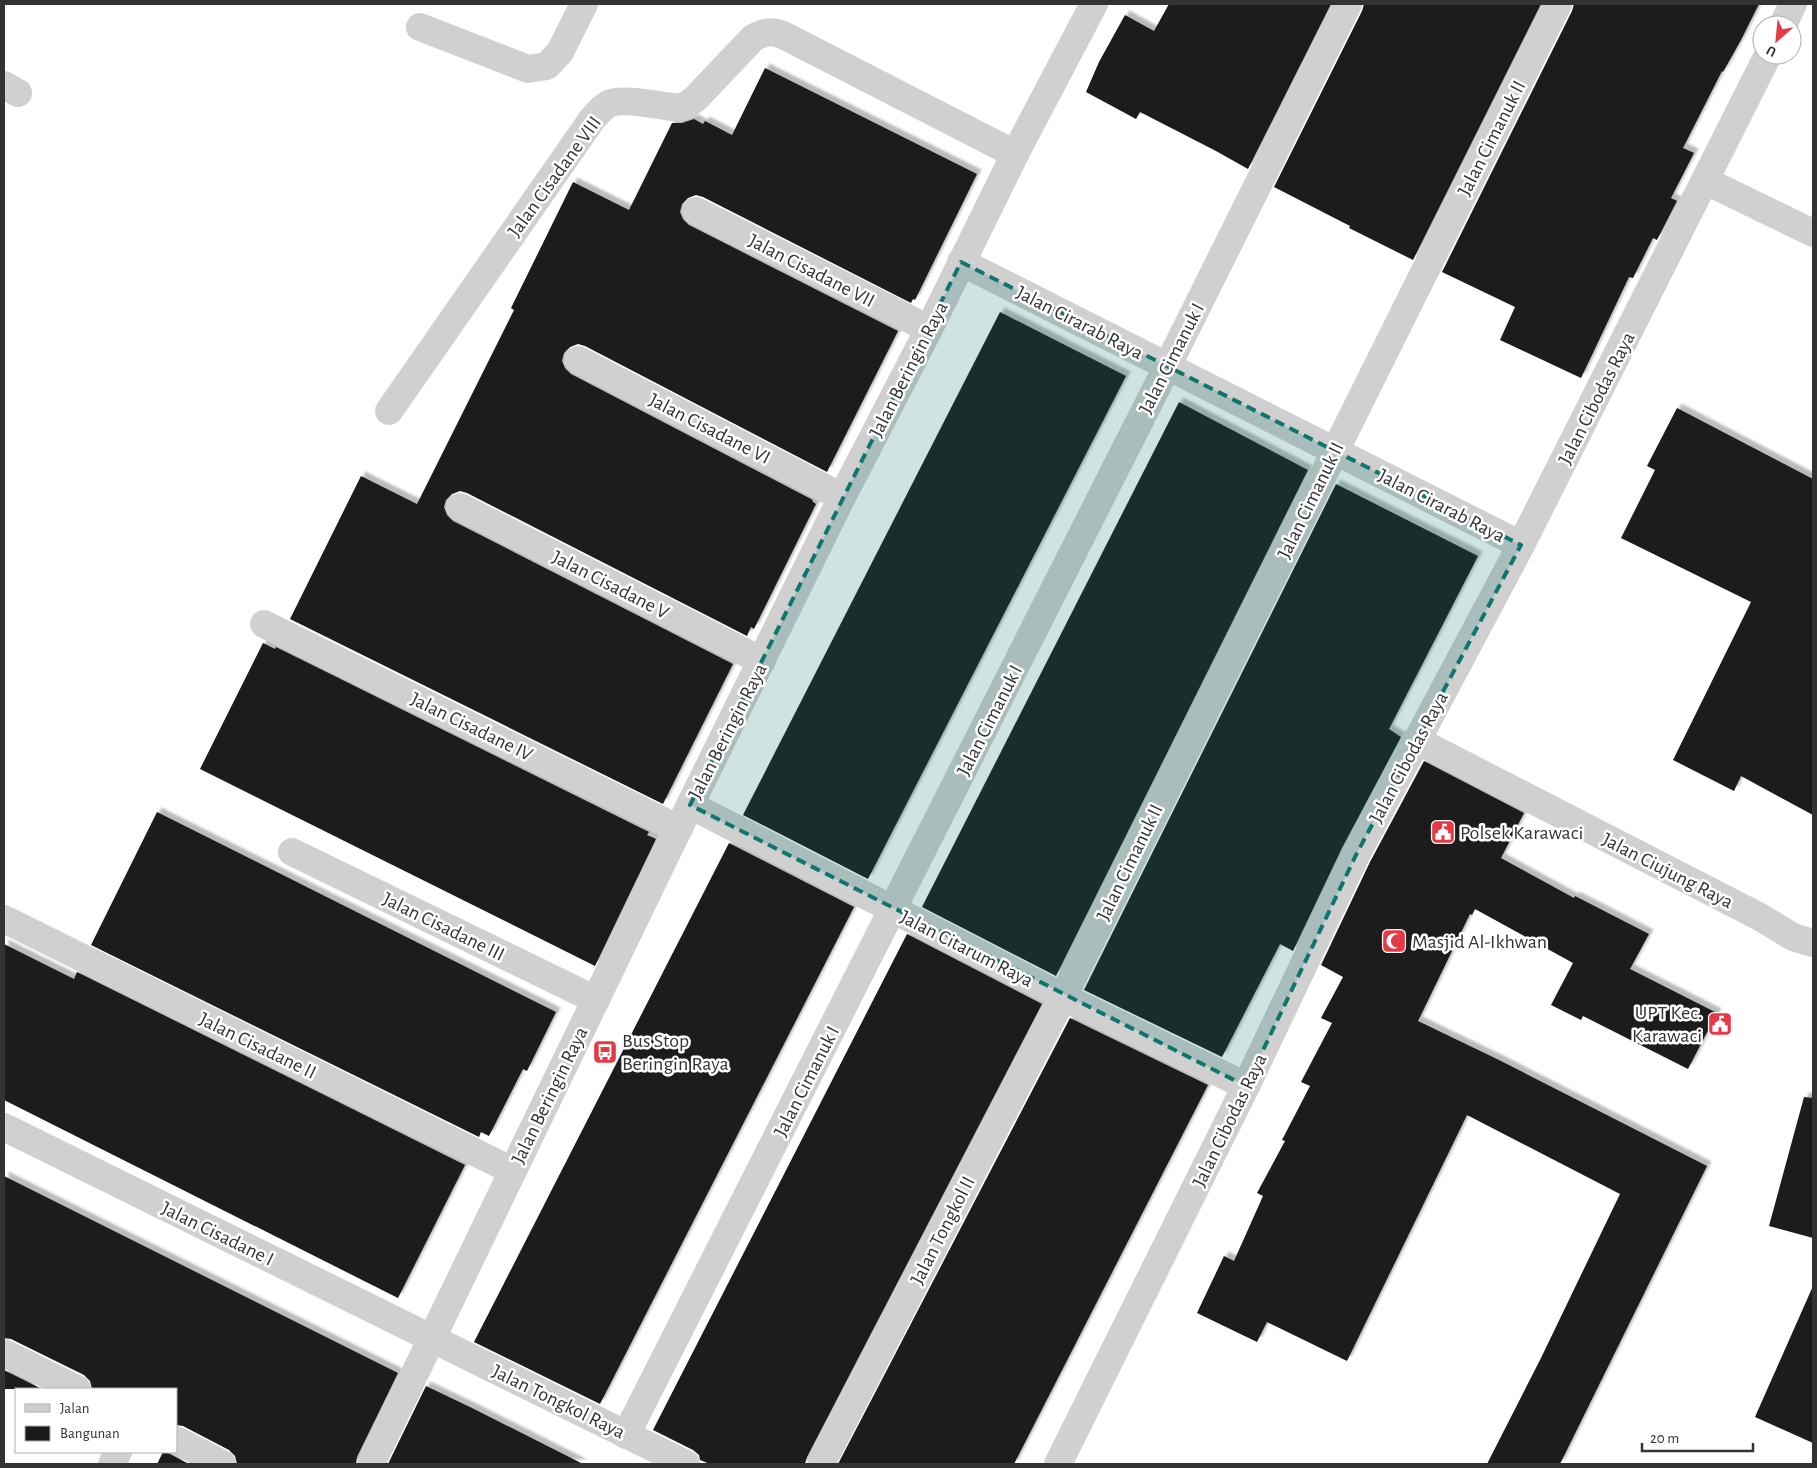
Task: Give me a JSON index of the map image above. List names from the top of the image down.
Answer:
{
  "streets": {
    "street": [
      "Jalan Cimanuk II",
      "Jalan Cisadane VIII",
      "Jalan Cisadane VII",
      "Jalan Cirarab Raya",
      "Jalan Cimanuk I",
      "Jalan Beringin Raya",
      "Jalan Cibodas Raya",
      "Jalan Cisadane VI",
      "Jalan Cisadane V",
      "Jalan Cisadane IV",
      "Jalan Ciujung Raya",
      "Jalan Cisadane III",
      "Jalan Citarum Raya",
      "Jalan Cisadane II",
      "Jalan Tongkol II",
      "Jalan Cisadane I",
      "Jalan Tongkol Raya"
    ]
  },
  "crossings": [
    ["Jalan Cimanuk II", "Jalan Cirarab Raya"],
    ["Jalan Cimanuk II", "Jalan Citarum Raya"],
    ["Jalan Cimanuk II", "Jalan Tongkol II"],
    ["Jalan Cisadane VIII", "Jalan Beringin Raya"],
    ["Jalan Cisadane VII", "Jalan Beringin Raya"],
    ["Jalan Cirarab Raya", "Jalan Cimanuk I"],
    ["Jalan Cirarab Raya", "Jalan Beringin Raya"],
    ["Jalan Cirarab Raya", "Jalan Cibodas Raya"],
    ["Jalan Cimanuk I", "Jalan Citarum Raya"],
    ["Jalan Cimanuk I", "Jalan Tongkol Raya"],
    ["Jalan Beringin Raya", "Jalan Cisadane VI"],
    ["Jalan Beringin Raya", "Jalan Cisadane V"],
    ["Jalan Beringin Raya", "Jalan Cisadane IV"],
    ["Jalan Beringin Raya", "Jalan Cisadane III"],
    ["Jalan Beringin Raya", "Jalan Citarum Raya"],
    ["Jalan Beringin Raya", "Jalan Cisadane II"],
    ["Jalan Beringin Raya", "Jalan Cisadane I"],
    ["Jalan Beringin Raya", "Jalan Tongkol Raya"],
    ["Jalan Cibodas Raya", "Jalan Ciujung Raya"],
    ["Jalan Cibodas Raya", "Jalan Citarum Raya"],
    ["Jalan Cisadane IV", "Jalan Citarum Raya"],
    ["Jalan Citarum Raya", "Jalan Tongkol II"],
    ["Jalan Cisadane I", "Jalan Tongkol Raya"]
  ],
  "places": {
    "public building": ["Polsek Karawaci", "UPT Kec. Karawaci"],
    "mosque": ["Masjid Al-Ikhwan"],
    "bus stop": ["Bus Stop Beringin Raya"]
  },
  "legend": ["Jalan", "Bangunan"],
  "scale_bar": "20 m",
  "north": "bottom left"
}
